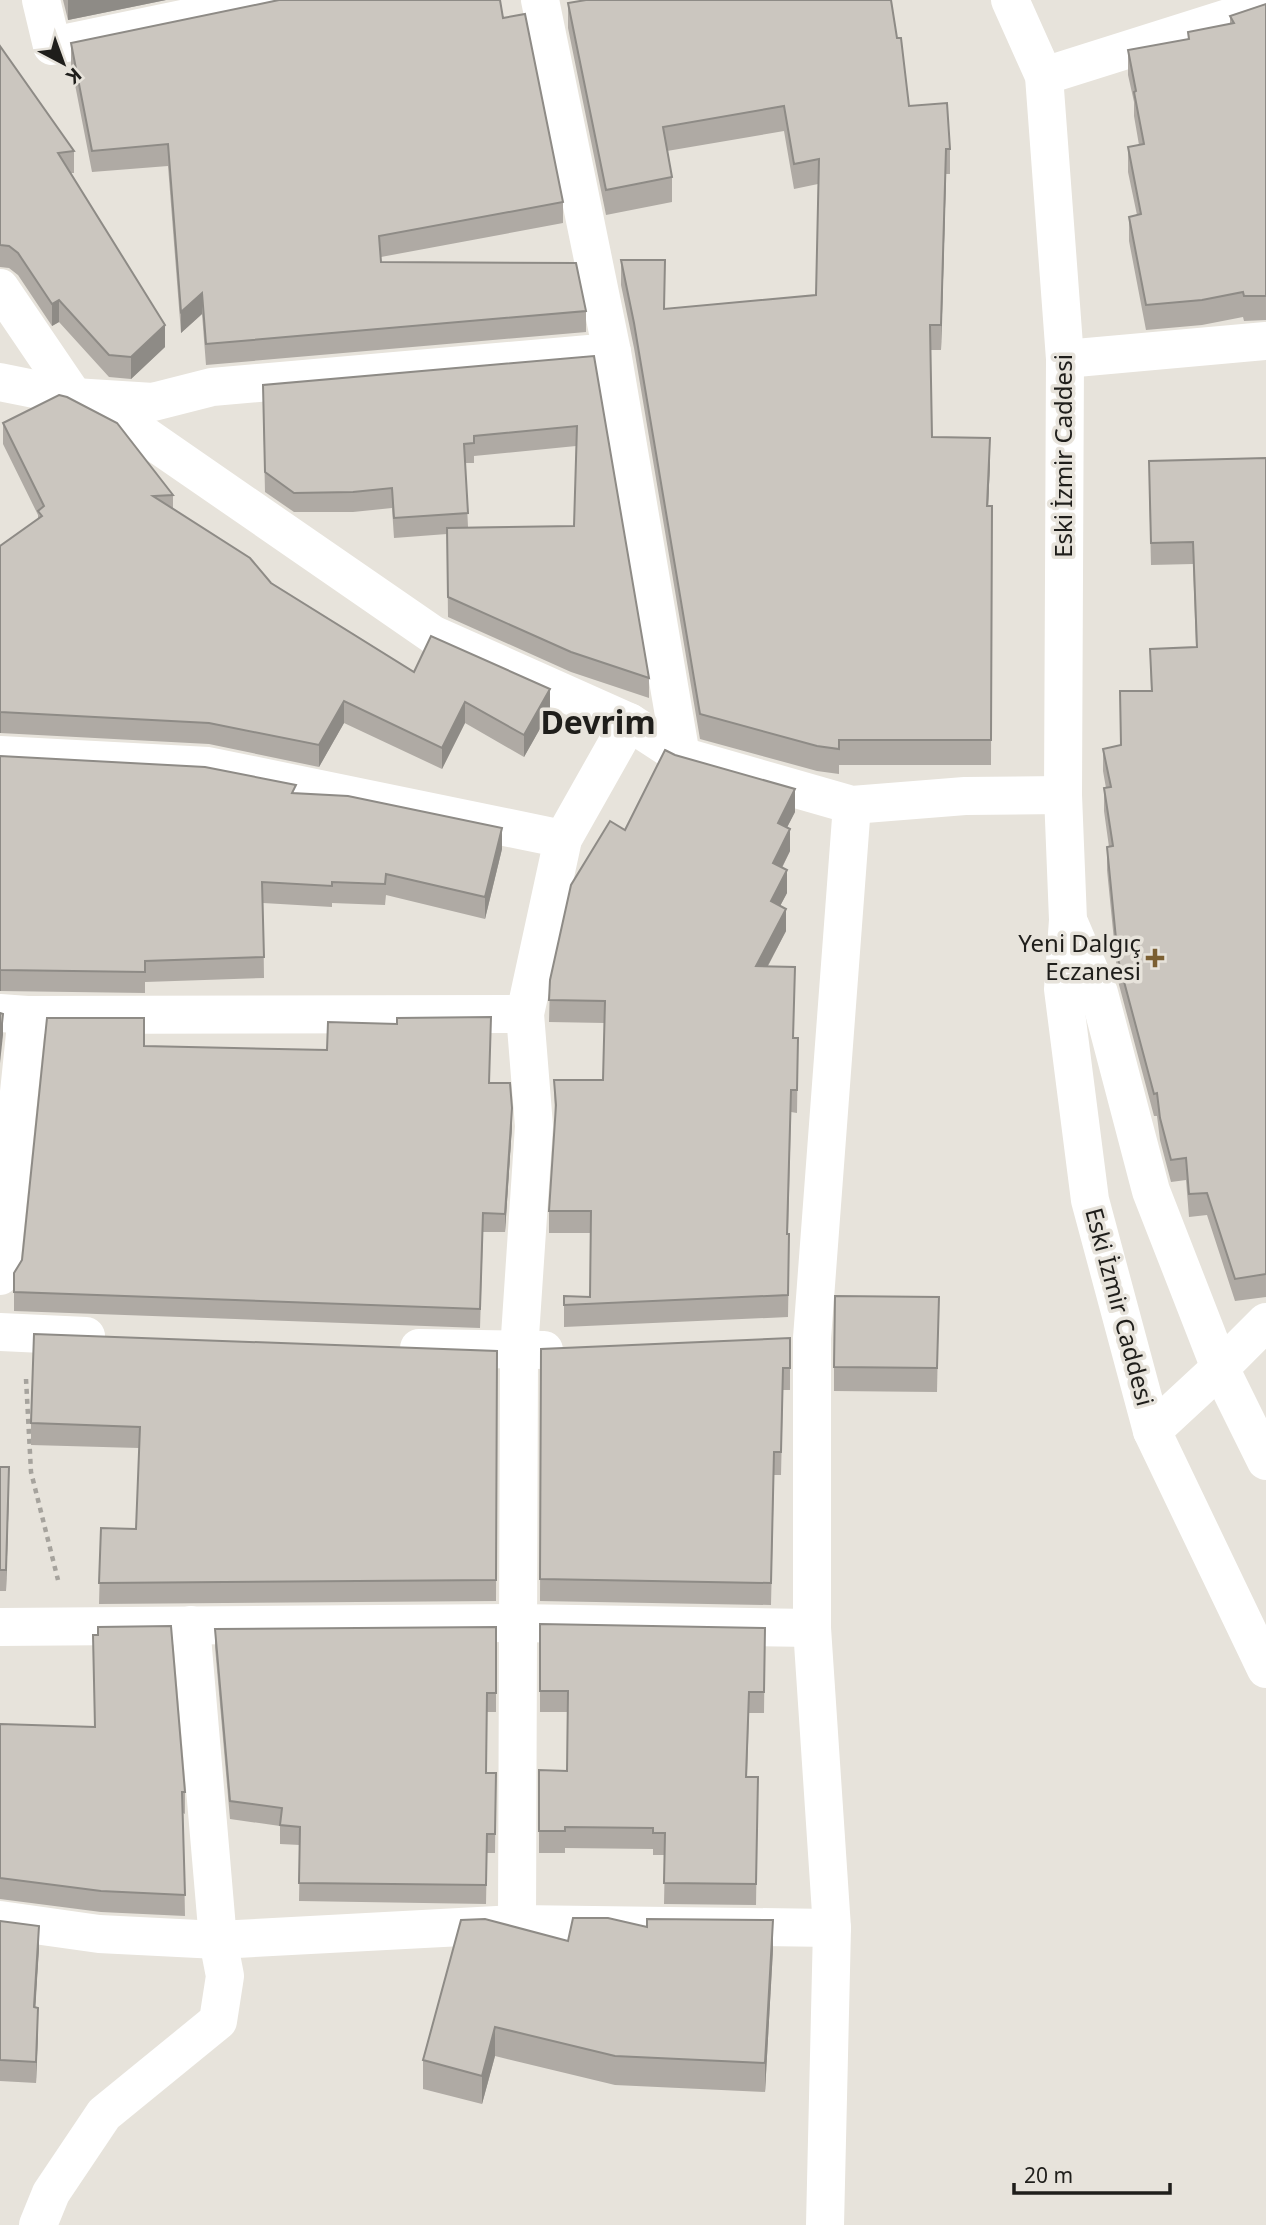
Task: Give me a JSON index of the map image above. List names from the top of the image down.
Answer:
{
  "streets": {
    "street": ["Eski İzmir Caddesi"]
  },
  "districts": ["Devrim"],
  "places": {
    "health": ["Yeni Dalgıç Eczanesi"]
  },
  "scale_bar": "20 m",
  "north": "bottom right"
}
